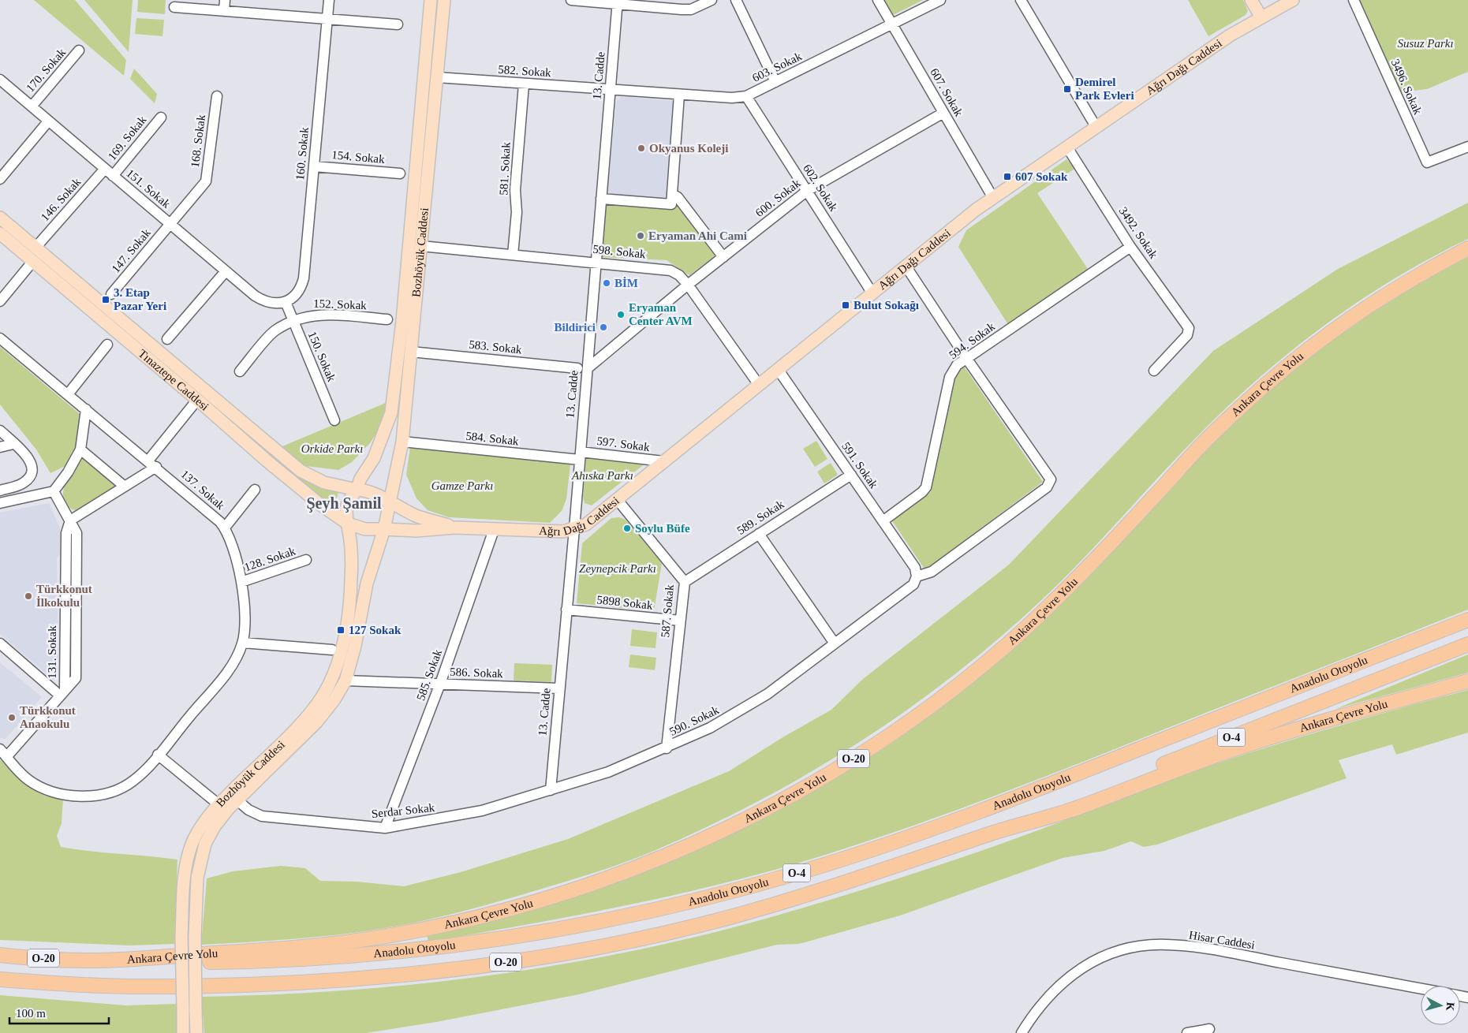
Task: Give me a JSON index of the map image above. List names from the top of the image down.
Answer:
{
  "streets": {
    "highway": [
      "Ankara Çevre Yolu",
      "Anadolu Otoyolu",
      "O-4",
      "O-20"
    ],
    "main road": ["Ağrı Dağı Caddesi", "Bozhöyük Caddesi", "Tınaztepe Caddesi"],
    "street": [
      "603. Sokak",
      "170. Sokak",
      "582. Sokak",
      "13. Cadde",
      "3496. Sokak",
      "607. Sokak",
      "169. Sokak",
      "168. Sokak",
      "160. Sokak",
      "154. Sokak",
      "581. Sokak",
      "602. Sokak",
      "151. Sokak",
      "600. Sokak",
      "146. Sokak",
      "3492. Sokak",
      "147. Sokak",
      "598. Sokak",
      "152. Sokak",
      "594. Sokak",
      "583. Sokak",
      "150. Sokak",
      "584. Sokak",
      "597. Sokak",
      "591. Sokak",
      "137. Sokak",
      "589. Sokak",
      "128. Sokak",
      "5898 Sokak",
      "587. Sokak",
      "131. Sokak",
      "586. Sokak",
      "585. Sokak",
      "590. Sokak",
      "Serdar Sokak",
      "Hisar Caddesi"
    ]
  },
  "crossings": [
    ["603. Sokak", "582. Sokak"],
    ["603. Sokak", "13. Cadde"],
    ["603. Sokak", "607. Sokak"],
    ["603. Sokak", "602. Sokak"],
    ["Ağrı Dağı Caddesi", "13. Cadde"],
    ["Ağrı Dağı Caddesi", "607. Sokak"],
    ["Ağrı Dağı Caddesi", "602. Sokak"],
    ["Ağrı Dağı Caddesi", "3492. Sokak"],
    ["Ağrı Dağı Caddesi", "Bozhöyük Caddesi"],
    ["Ağrı Dağı Caddesi", "598. Sokak"],
    ["Ağrı Dağı Caddesi", "Tınaztepe Caddesi"],
    ["Ağrı Dağı Caddesi", "597. Sokak"],
    ["Ağrı Dağı Caddesi", "591. Sokak"],
    ["Ağrı Dağı Caddesi", "587. Sokak"],
    ["Ağrı Dağı Caddesi", "585. Sokak"],
    ["170. Sokak", "151. Sokak"],
    ["582. Sokak", "13. Cadde"],
    ["582. Sokak", "581. Sokak"],
    ["582. Sokak", "Bozhöyük Caddesi"],
    ["13. Cadde", "600. Sokak"],
    ["13. Cadde", "598. Sokak"],
    ["13. Cadde", "583. Sokak"],
    ["13. Cadde", "584. Sokak"],
    ["13. Cadde", "597. Sokak"],
    ["13. Cadde", "5898 Sokak"],
    ["13. Cadde", "586. Sokak"],
    ["13. Cadde", "590. Sokak"],
    ["13. Cadde", "Serdar Sokak"],
    ["607. Sokak", "600. Sokak"],
    ["169. Sokak", "151. Sokak"],
    ["168. Sokak", "151. Sokak"],
    ["168. Sokak", "147. Sokak"],
    ["160. Sokak", "154. Sokak"],
    ["160. Sokak", "151. Sokak"],
    ["160. Sokak", "150. Sokak"],
    ["581. Sokak", "598. Sokak"],
    ["602. Sokak", "600. Sokak"],
    ["151. Sokak", "146. Sokak"],
    ["151. Sokak", "147. Sokak"],
    ["151. Sokak", "150. Sokak"],
    ["600. Sokak", "598. Sokak"],
    ["600. Sokak", "583. Sokak"],
    ["146. Sokak", "Tınaztepe Caddesi"],
    ["3492. Sokak", "594. Sokak"],
    ["Bozhöyük Caddesi", "598. Sokak"],
    ["Bozhöyük Caddesi", "583. Sokak"],
    ["Bozhöyük Caddesi", "Tınaztepe Caddesi"],
    ["Bozhöyük Caddesi", "584. Sokak"],
    ["Bozhöyük Caddesi", "586. Sokak"],
    ["Bozhöyük Caddesi", "Serdar Sokak"],
    ["152. Sokak", "150. Sokak"],
    ["594. Sokak", "591. Sokak"],
    ["Ankara Çevre Yolu", "Anadolu Otoyolu"],
    ["584. Sokak", "597. Sokak"],
    ["591. Sokak", "589. Sokak"],
    ["591. Sokak", "590. Sokak"],
    ["137. Sokak", "128. Sokak"],
    ["137. Sokak", "131. Sokak"],
    ["589. Sokak", "587. Sokak"],
    ["5898 Sokak", "587. Sokak"],
    ["587. Sokak", "590. Sokak"],
    ["586. Sokak", "585. Sokak"],
    ["585. Sokak", "Serdar Sokak"],
    ["590. Sokak", "Serdar Sokak"]
  ],
  "districts": ["Şeyh Şamil"],
  "parks": [
    "Susuz Parkı",
    "Orkide Parkı",
    "Ahıska Parkı",
    "Gamze Parkı",
    "Zeynepcik Parkı"
  ],
  "places": {
    "transit": [
      "Demirel Park Evleri",
      "607 Sokak",
      "3. Etap Pazar Yeri",
      "Bulut Sokağı",
      "127 Sokak"
    ],
    "other": [
      "Okyanus Koleji",
      "Eryaman Ahi Cami",
      "BİM",
      "Eryaman Center AVM",
      "Bildirici",
      "Soylu Büfe",
      "Türkkonut İlkokulu",
      "Türkkonut Anaokulu"
    ]
  },
  "scale_bar": "100 m",
  "north": "right"
}
